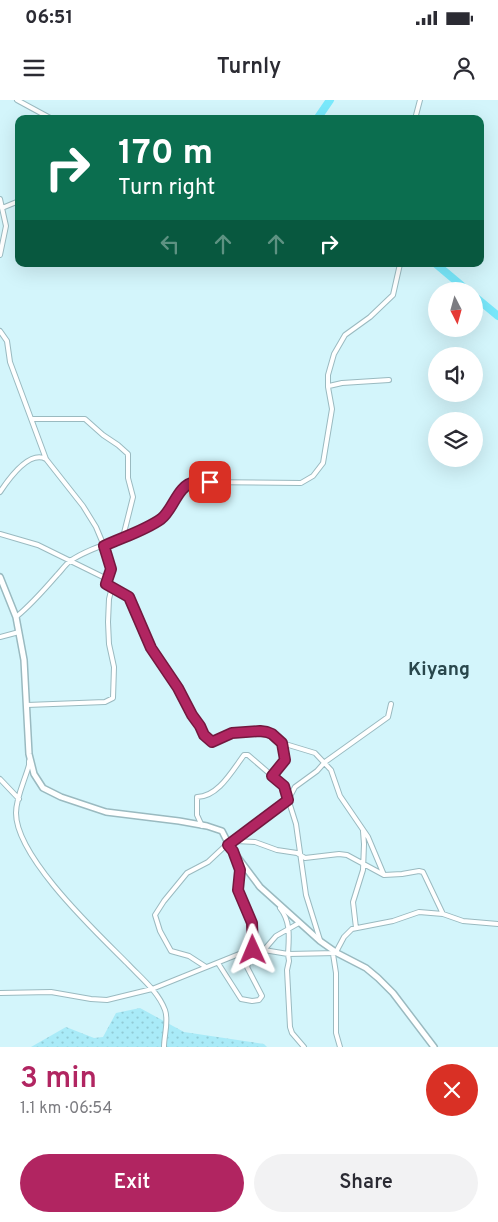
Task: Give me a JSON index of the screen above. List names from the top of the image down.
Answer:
{
  "districts": ["Kiyang"],
  "north": "bottom",
  "page": {
    "status": "06:51",
    "header": "Turnly",
    "turn": ["170 m", "Turn right"],
    "heading": ["3 min", "1.1 km · 06:54"],
    "buttons": ["Exit", "Share"]
  }
}
